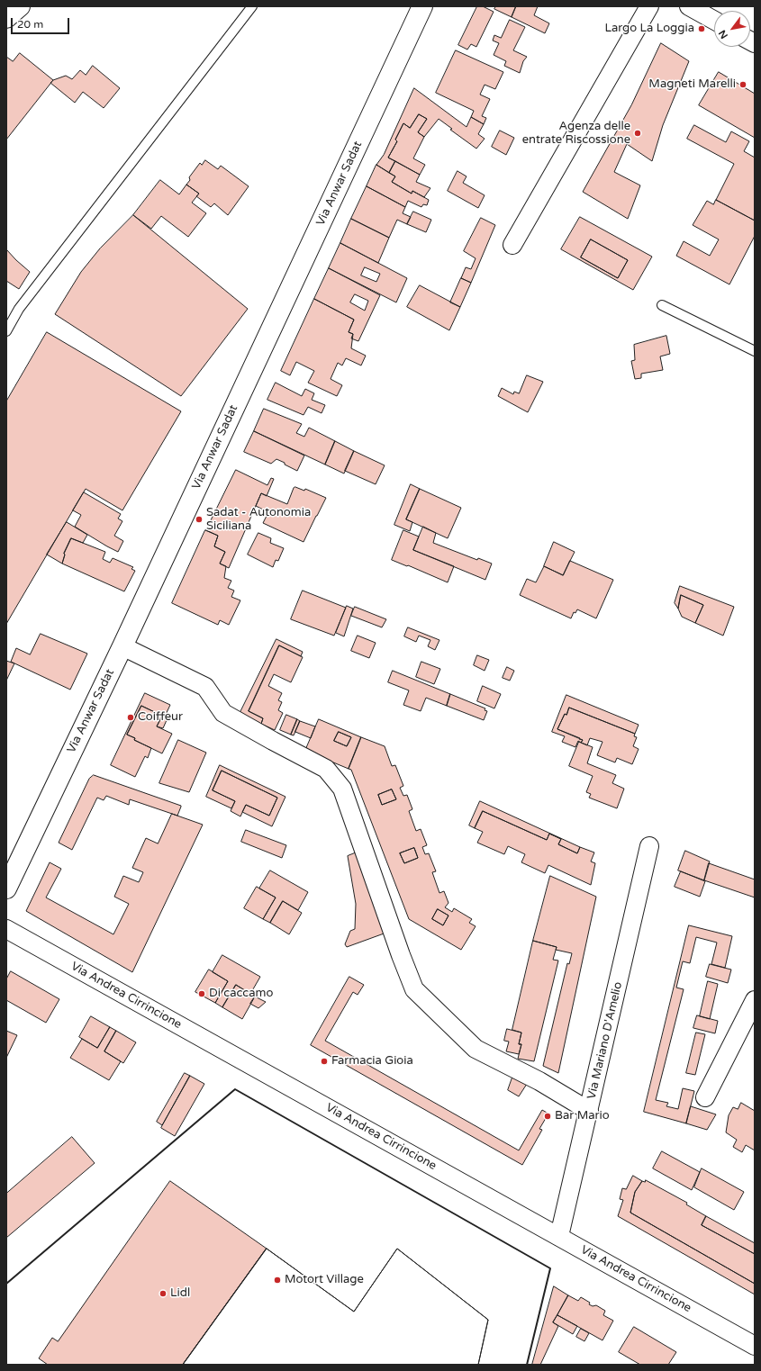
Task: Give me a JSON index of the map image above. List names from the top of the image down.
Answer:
{
  "streets": {
    "street": ["Via Anwar Sadat", "Via Andrea Cirrincione", "Via Mariano D'Amelio"]
  },
  "crossings": [
    ["Via Andrea Cirrincione", "Via Mariano D'Amelio"]
  ],
  "places": [
    "Largo La Loggia",
    "Magneti Marelli",
    "Agenza delle entrate Riscossione",
    "Sadat - Autonomia Siciliana",
    "Coiffeur",
    "Di caccamo",
    "Farmacia Gioia",
    "Bar Mario",
    "Motort Village",
    "Lidl"
  ],
  "scale_bar": "20 m",
  "north": "bottom left"
}
